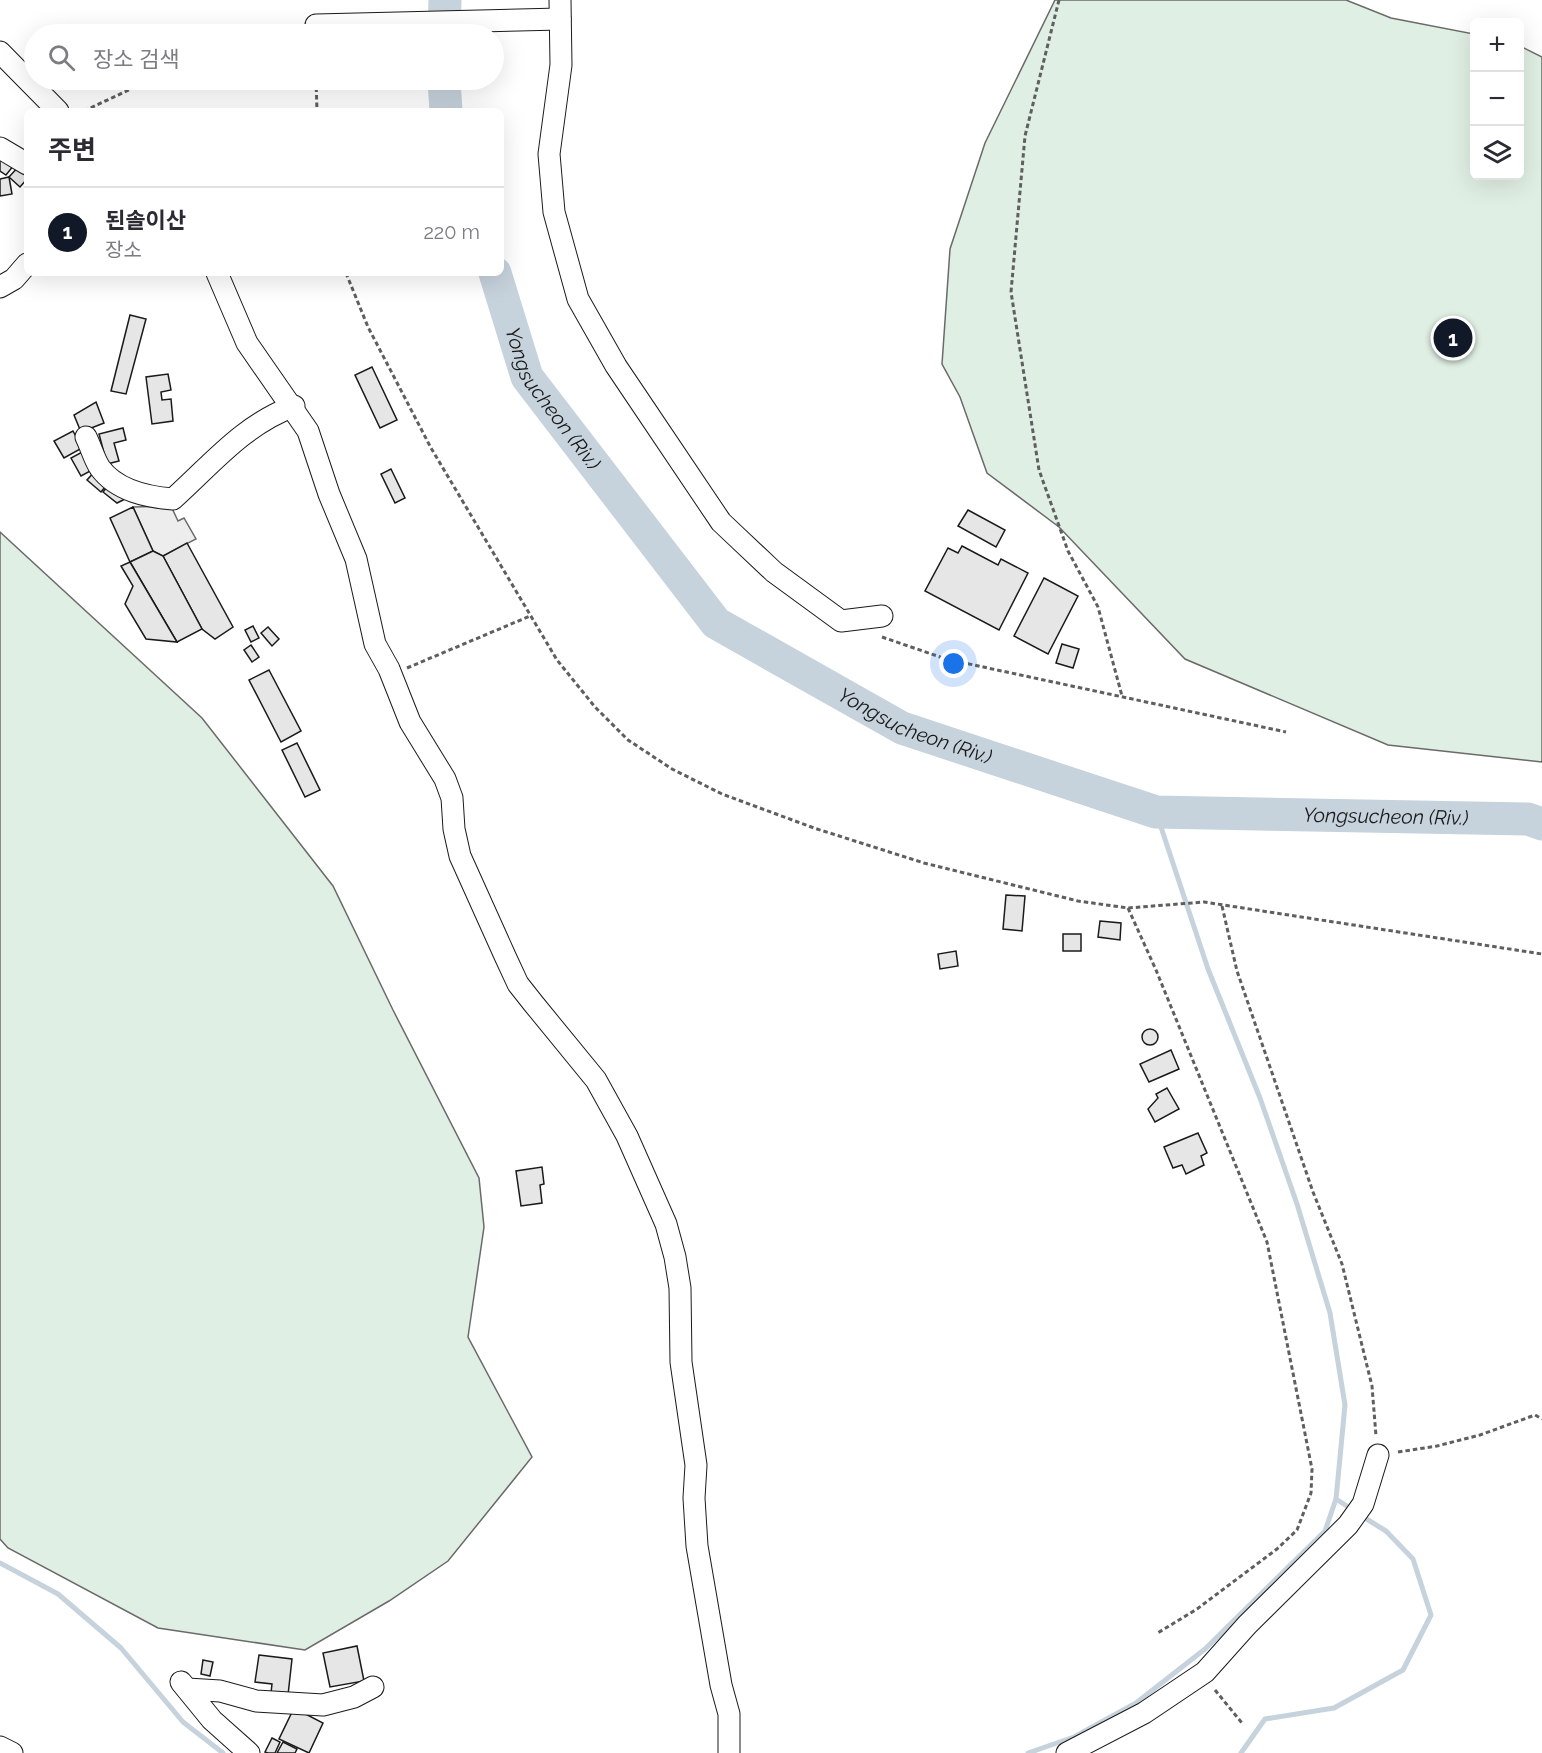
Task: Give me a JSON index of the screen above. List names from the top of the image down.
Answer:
{
  "water": ["Yongsucheon (Riv.)"],
  "page": {
    "map_buttons": ["+", "−"],
    "search": "장소 검색",
    "heading": "주변",
    "list": [
      {
        "mark": "1",
        "name": "된솔이산",
        "note": "장소",
        "value": "220 m"
      }
    ],
    "pins": "1"
  }
}
